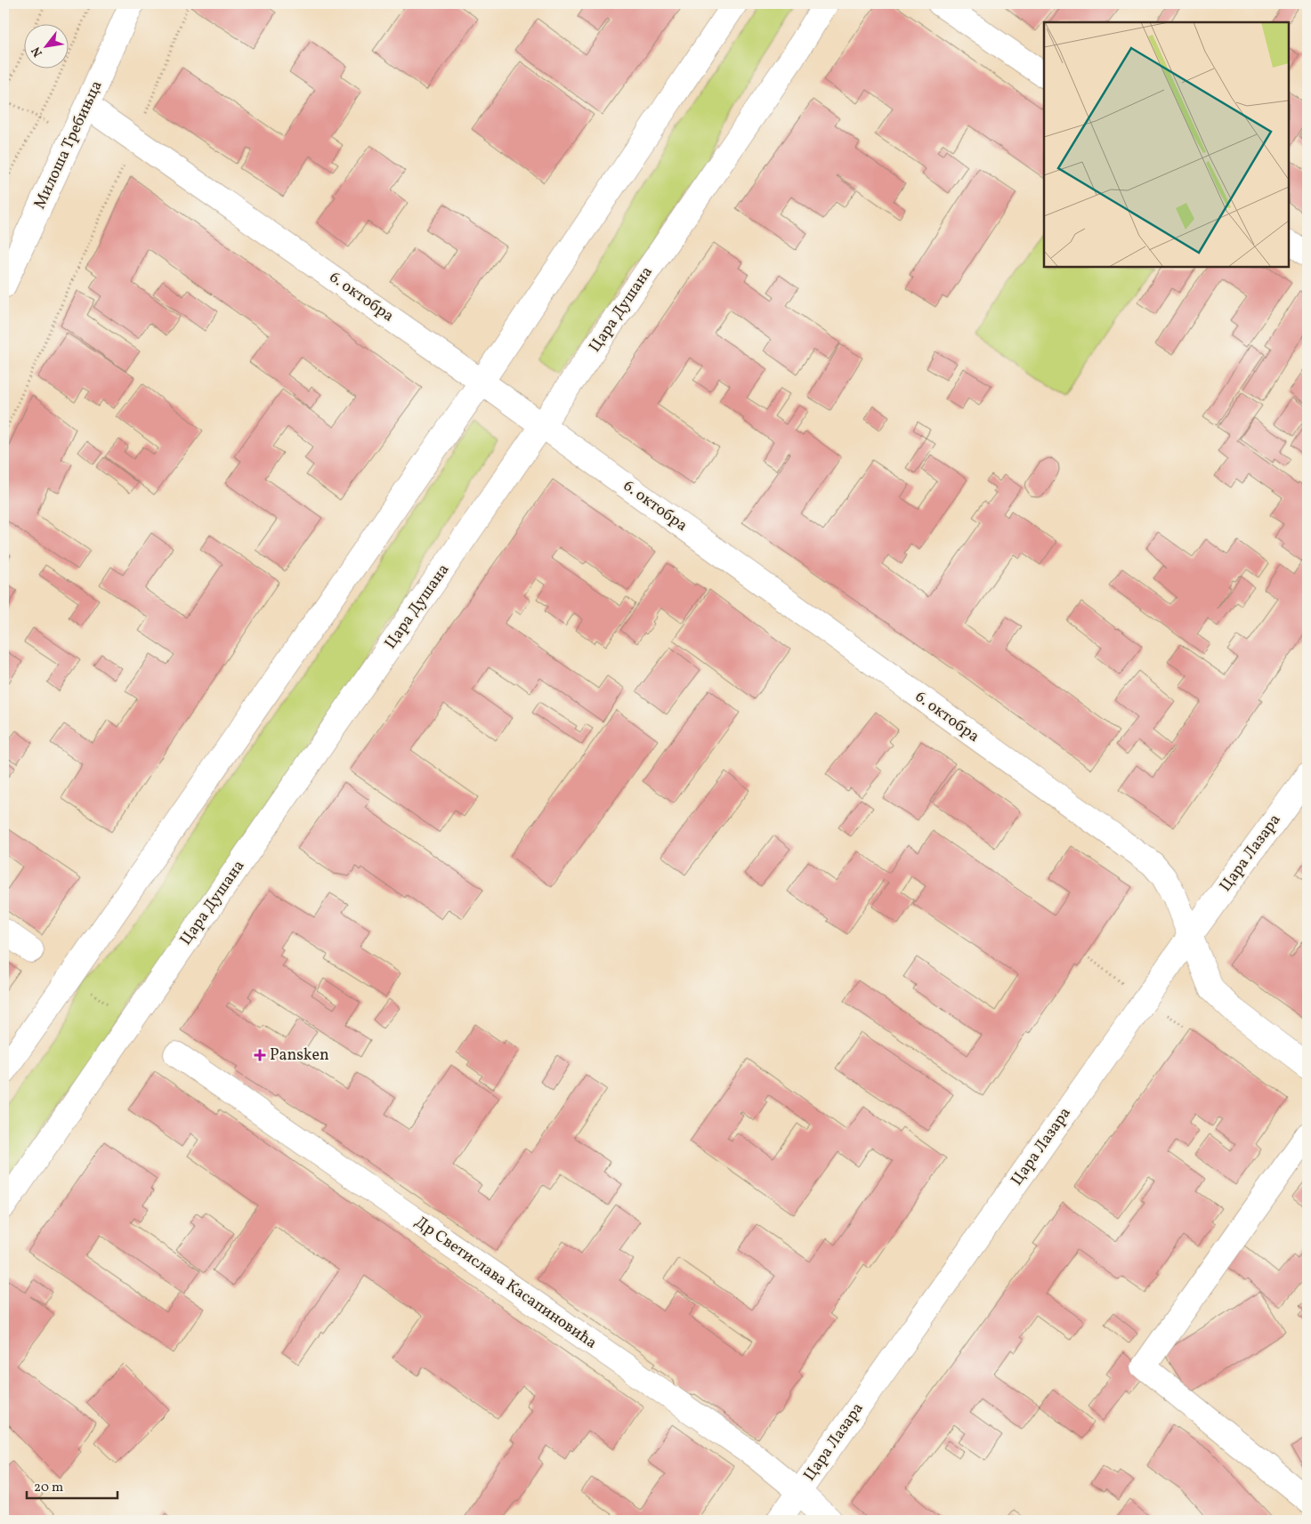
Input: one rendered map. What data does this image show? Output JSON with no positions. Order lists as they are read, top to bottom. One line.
{"streets":{"street":["Милоша Требињца","6. октобра","Цара Душана","Цара Лазара","Др Светислава Касапиновића"]},"crossings":[["Милоша Требињца","6. октобра"],["6. октобра","Цара Душана"],["6. октобра","Цара Лазара"],["Цара Лазара","Др Светислава Касапиновића"]],"places":{"health":["Pansken"]},"scale_bar":"20 m","north":"bottom left"}
